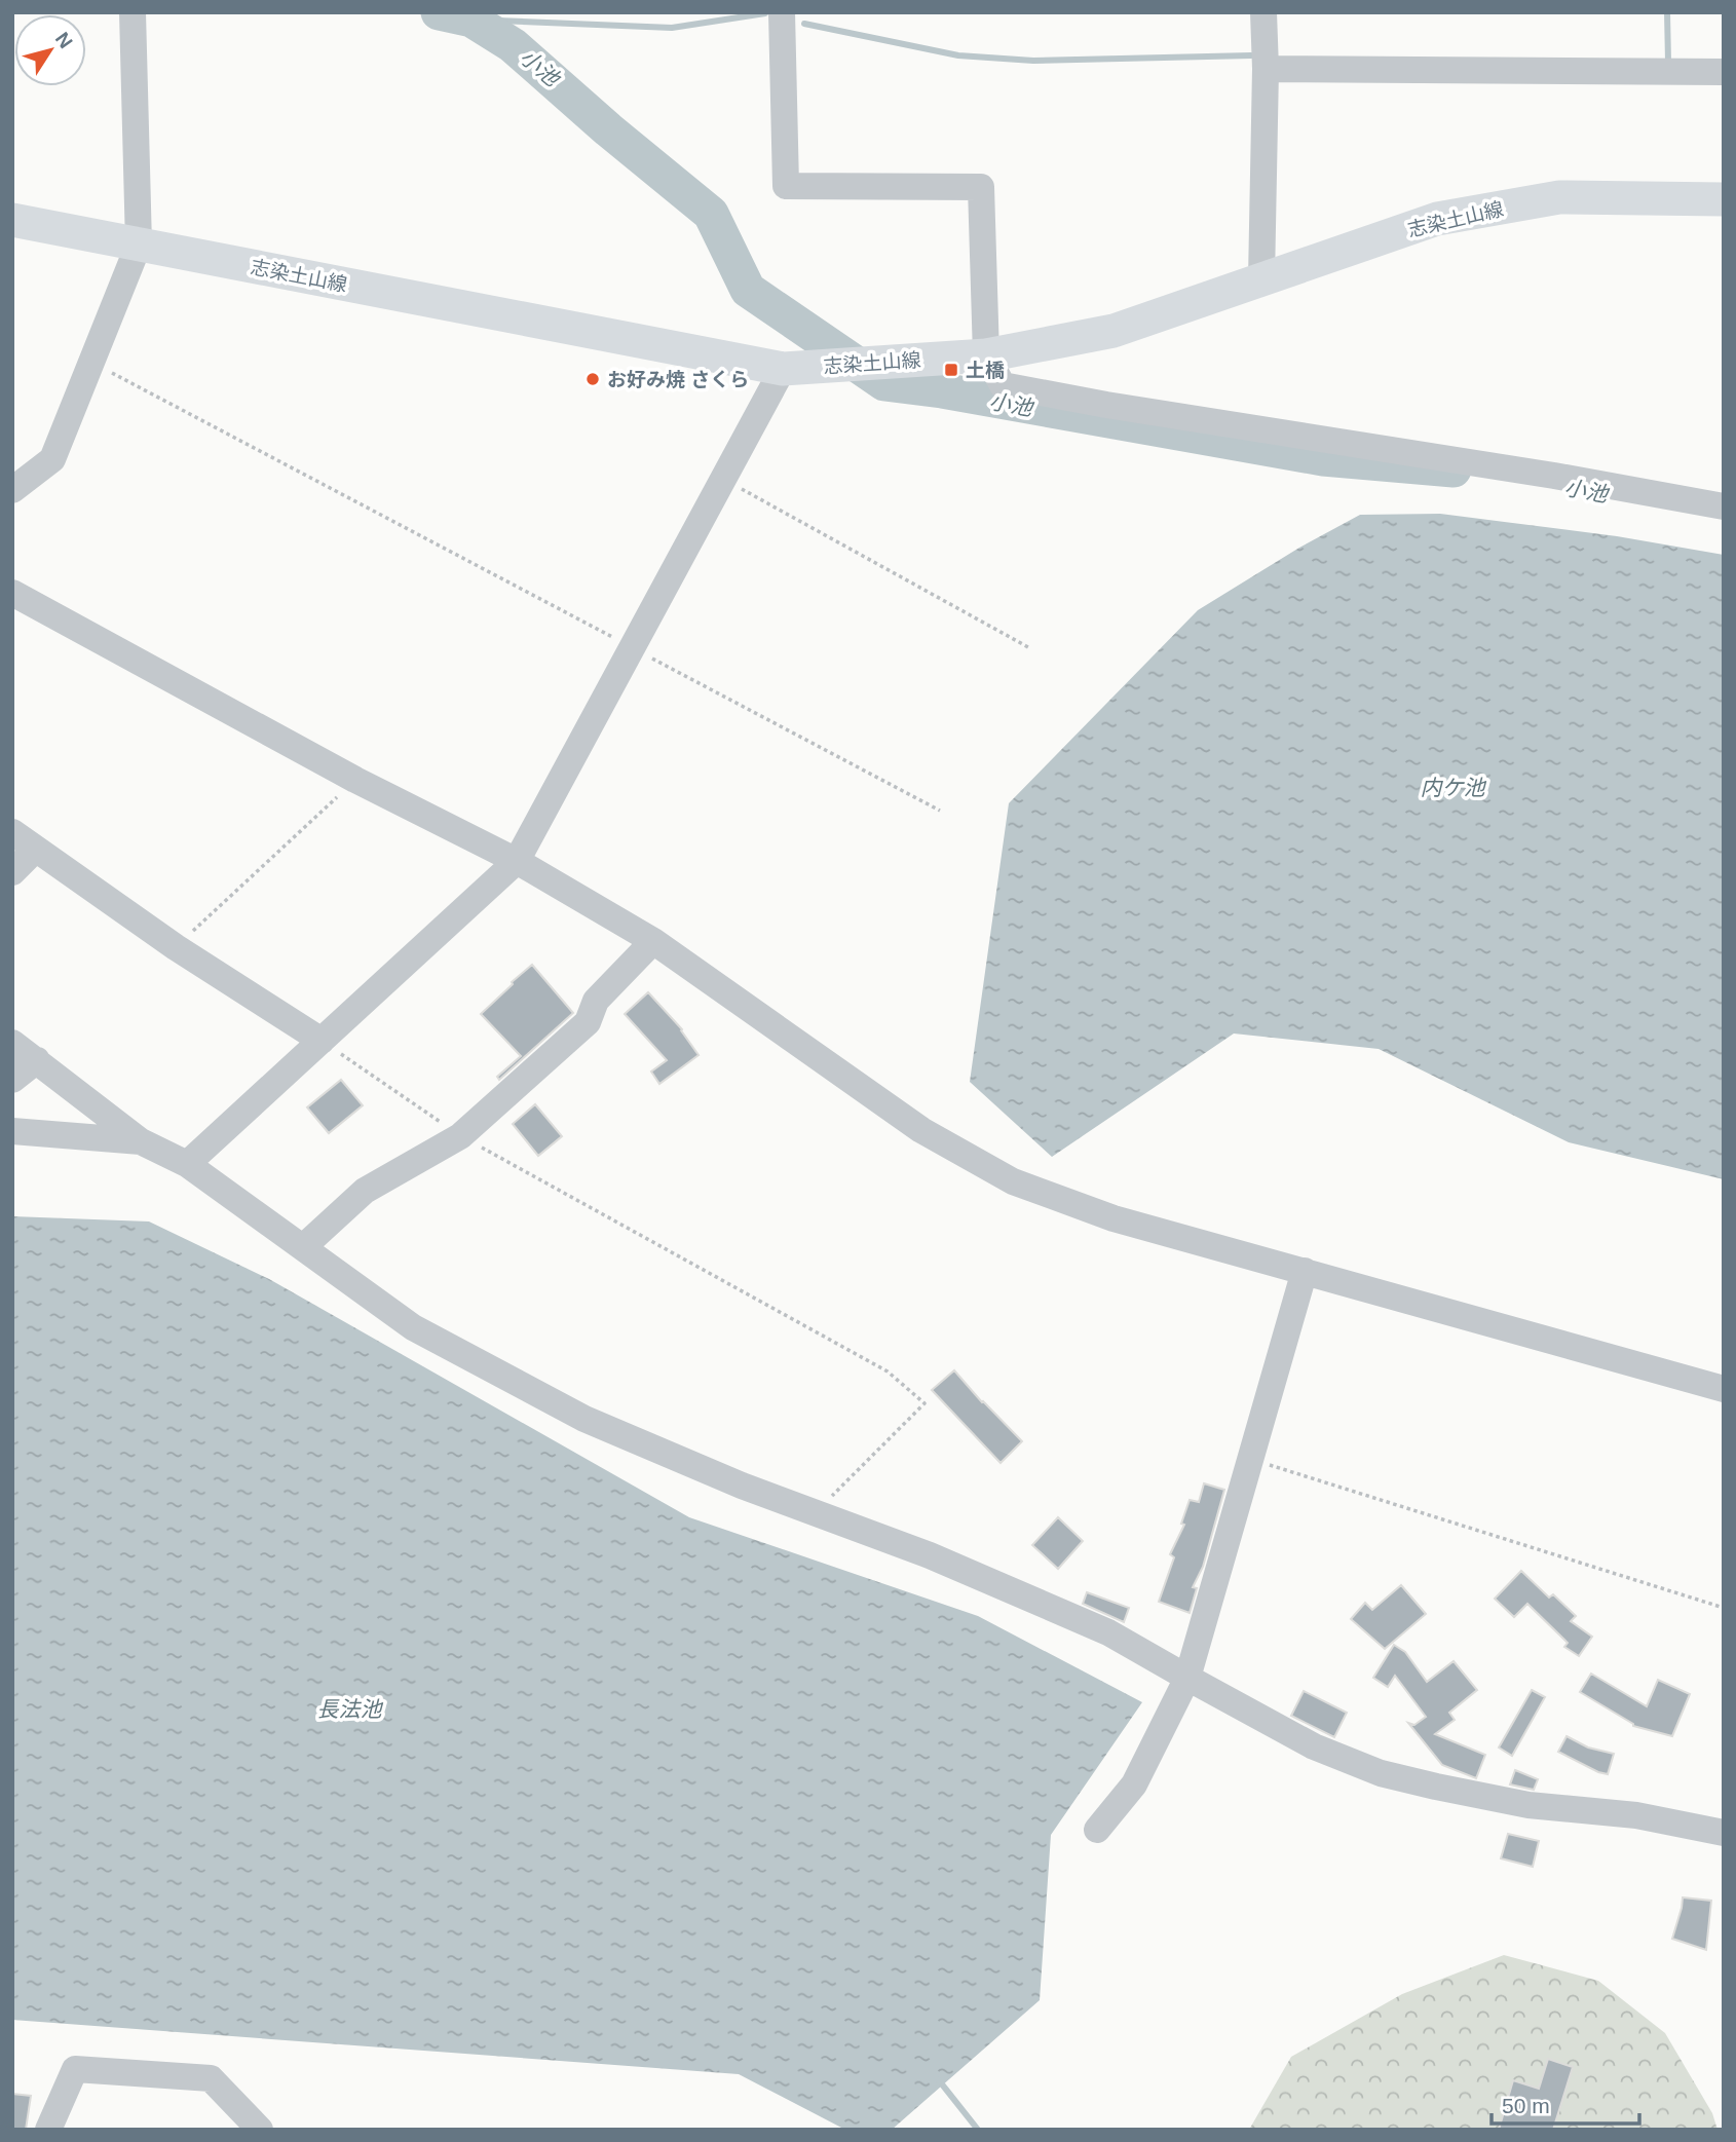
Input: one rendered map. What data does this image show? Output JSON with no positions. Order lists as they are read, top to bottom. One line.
{"streets":{"main road":["志染土山線"]},"water":["小池","内ケ池","長法池"],"places":{"transit":["土橋"],"other":["お好み焼 さくら"]},"scale_bar":"50 m","north":"top right"}
